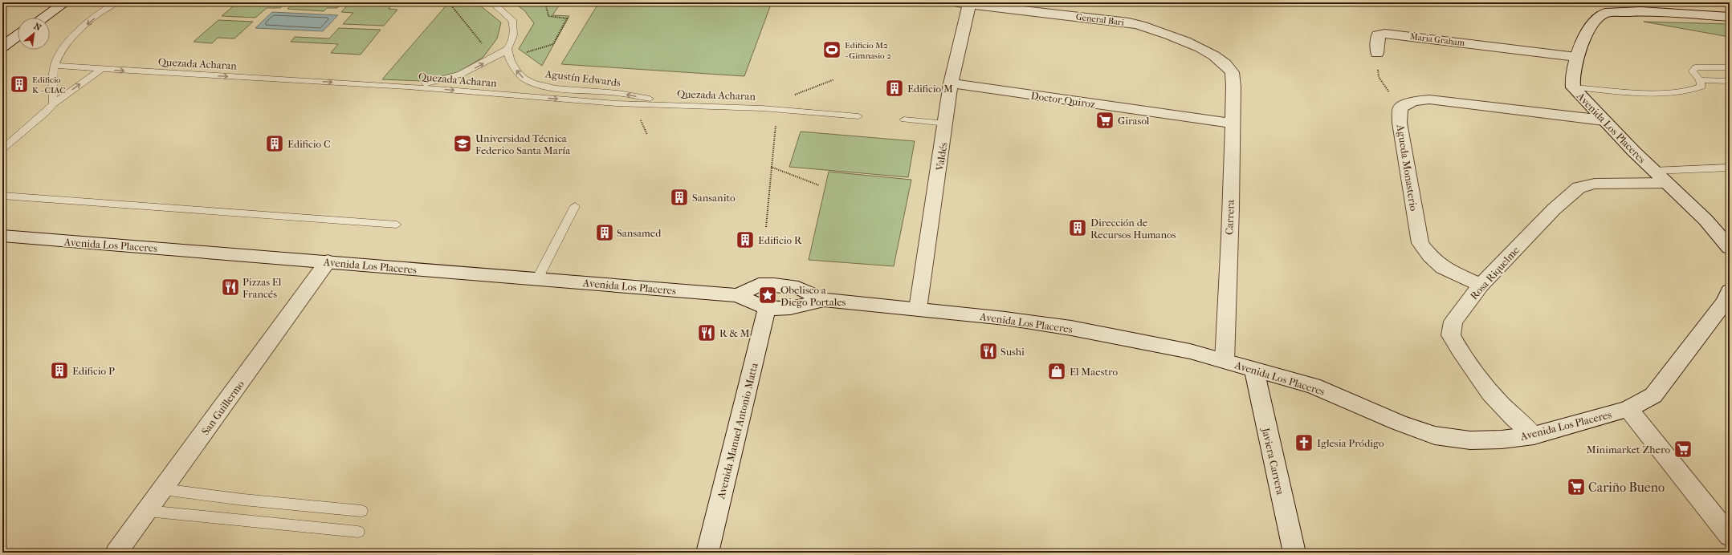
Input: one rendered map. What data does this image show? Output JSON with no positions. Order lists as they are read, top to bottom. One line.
{"streets":{"street":["General Bari","Maria Graham","Doctor Quiroz","Avenida Los Placeres","Valdés","Agueda Monasterio","Carrera","Rosa Riquelme","San Guillermo","Avenida Manuel Antonio Matta","Javiera Carrera"],"lane":["Quezada Acharan","Agustín Edwards"]},"crossings":[["General Bari","Valdés"],["General Bari","Carrera"],["Maria Graham","Avenida Los Placeres"],["Quezada Acharan","Agustín Edwards"],["Doctor Quiroz","Valdés"],["Doctor Quiroz","Carrera"],["Avenida Los Placeres","Valdés"],["Avenida Los Placeres","Carrera"],["Avenida Los Placeres","Rosa Riquelme"],["Avenida Los Placeres","San Guillermo"],["Avenida Los Placeres","Avenida Manuel Antonio Matta"],["Avenida Los Placeres","Javiera Carrera"],["Agueda Monasterio","Rosa Riquelme"]],"one_way":["Quezada Acharan","Agustín Edwards"],"places":{"sports":["Edificio M2 - Gimnasio 2"],"building":["Edificio K - CIAC","Edificio M","Edificio C","Sansanito","Dirección de Recursos Humanos","Sansamed","Edificio R","Edificio P"],"supermarket":["Girasol","Minimarket Zhero","Cariño Bueno"],"school or university":["Universidad Técnica Federico Santa María"],"restaurant":["Pizzas El Francés","R & M","Sushi"],"place":["Obelisco a Diego Portales"],"shop":["El Maestro"],"church":["Iglesia Pródigo"]},"north":"top right"}
